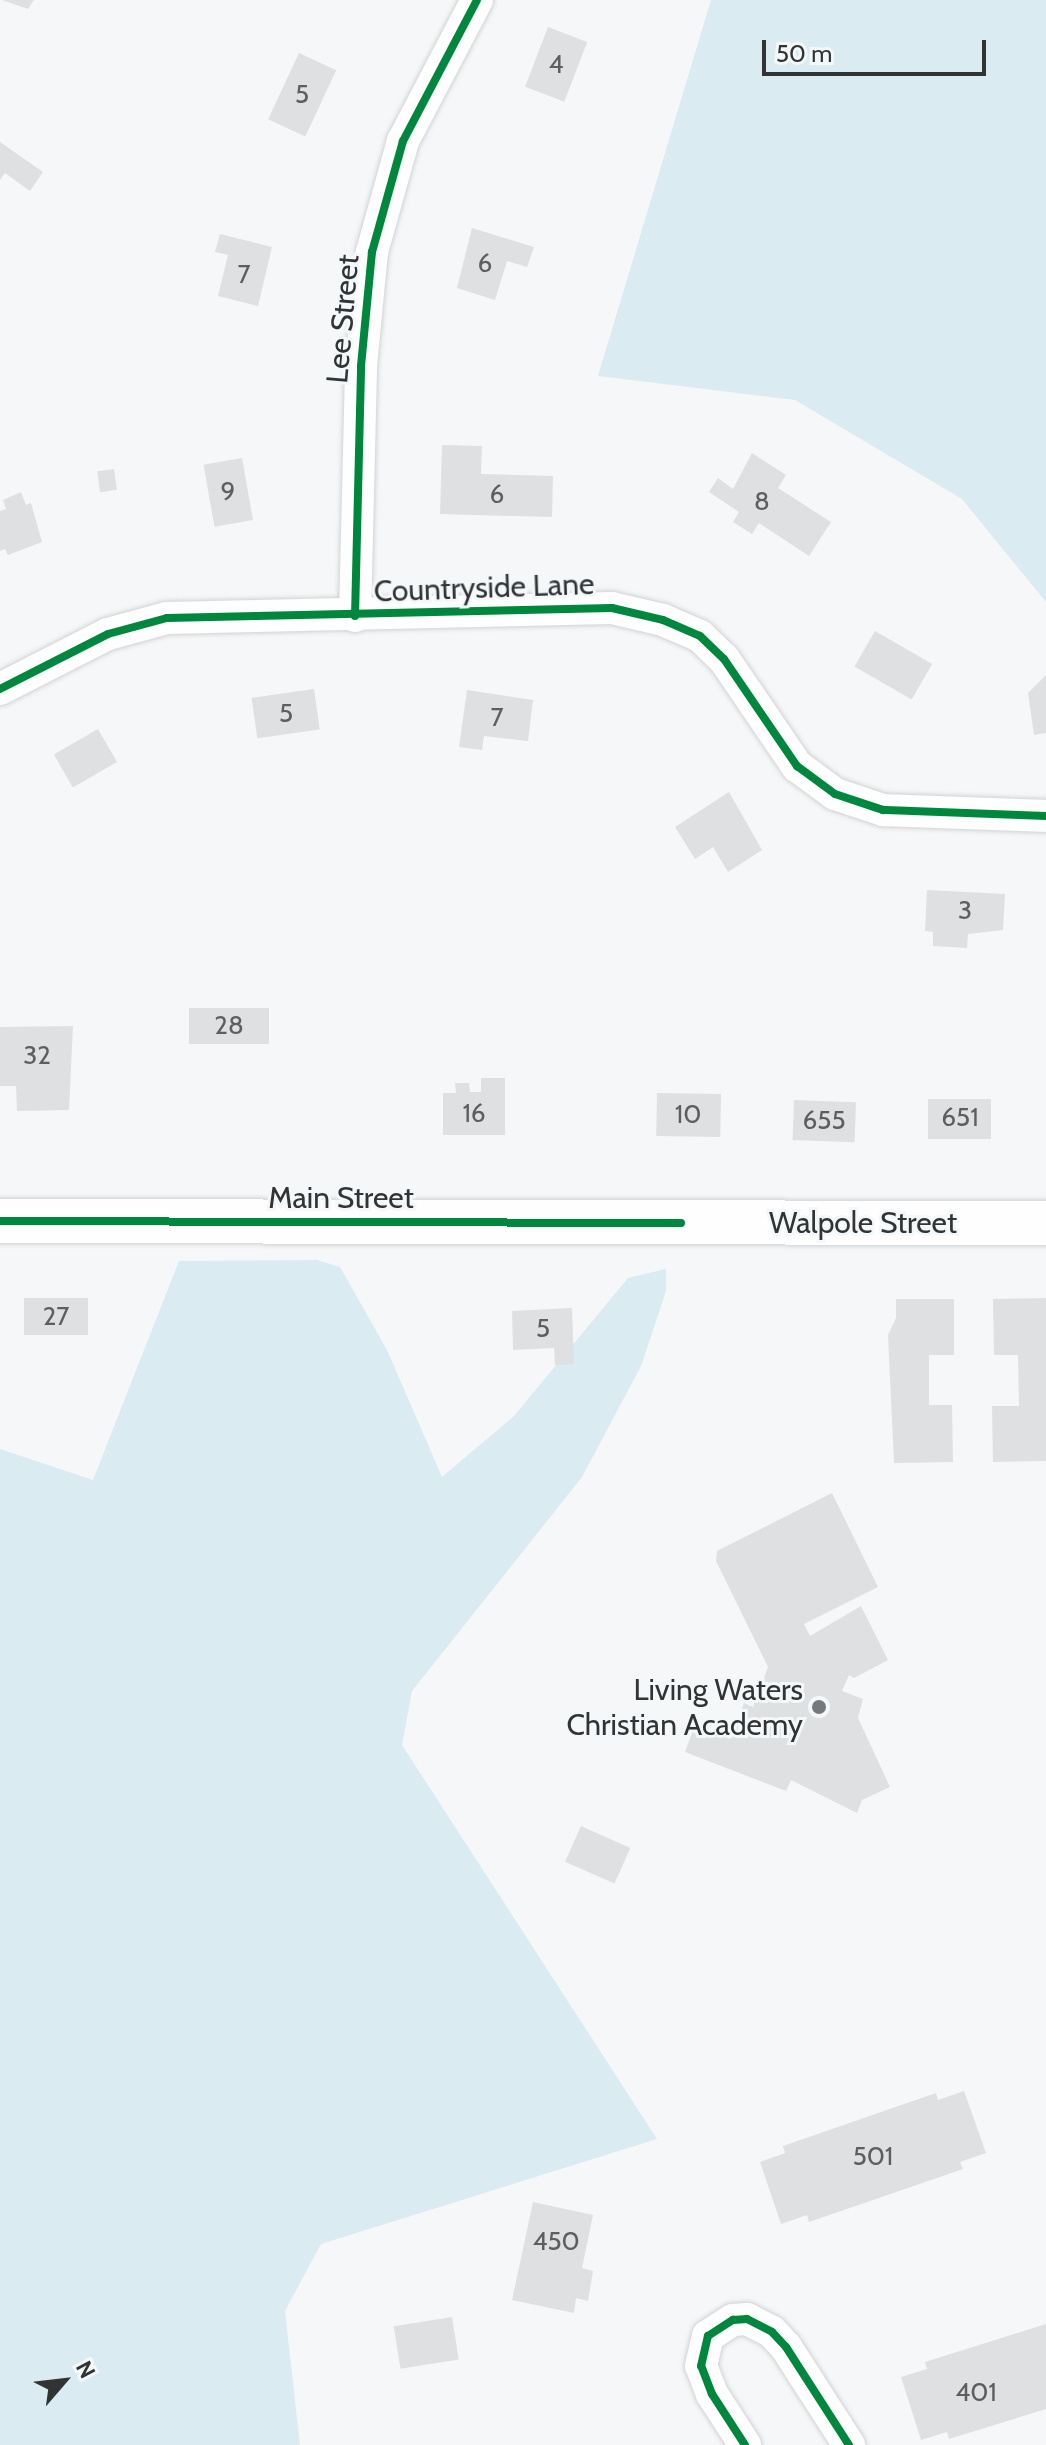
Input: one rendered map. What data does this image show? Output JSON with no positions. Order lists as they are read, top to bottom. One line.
{"streets":{"main road":["Main Street","Walpole Street"],"street":["Lee Street","Countryside Lane"]},"crossings":[["Lee Street","Countryside Lane"],["Main Street","Walpole Street"]],"places":["Living Waters Christian Academy"],"house_numbers":["4","5","6","7","9","6","8","5","7","3","28","32","16","10","651","655","27","5","501","450","401"],"scale_bar":"50 m","north":"top right"}
